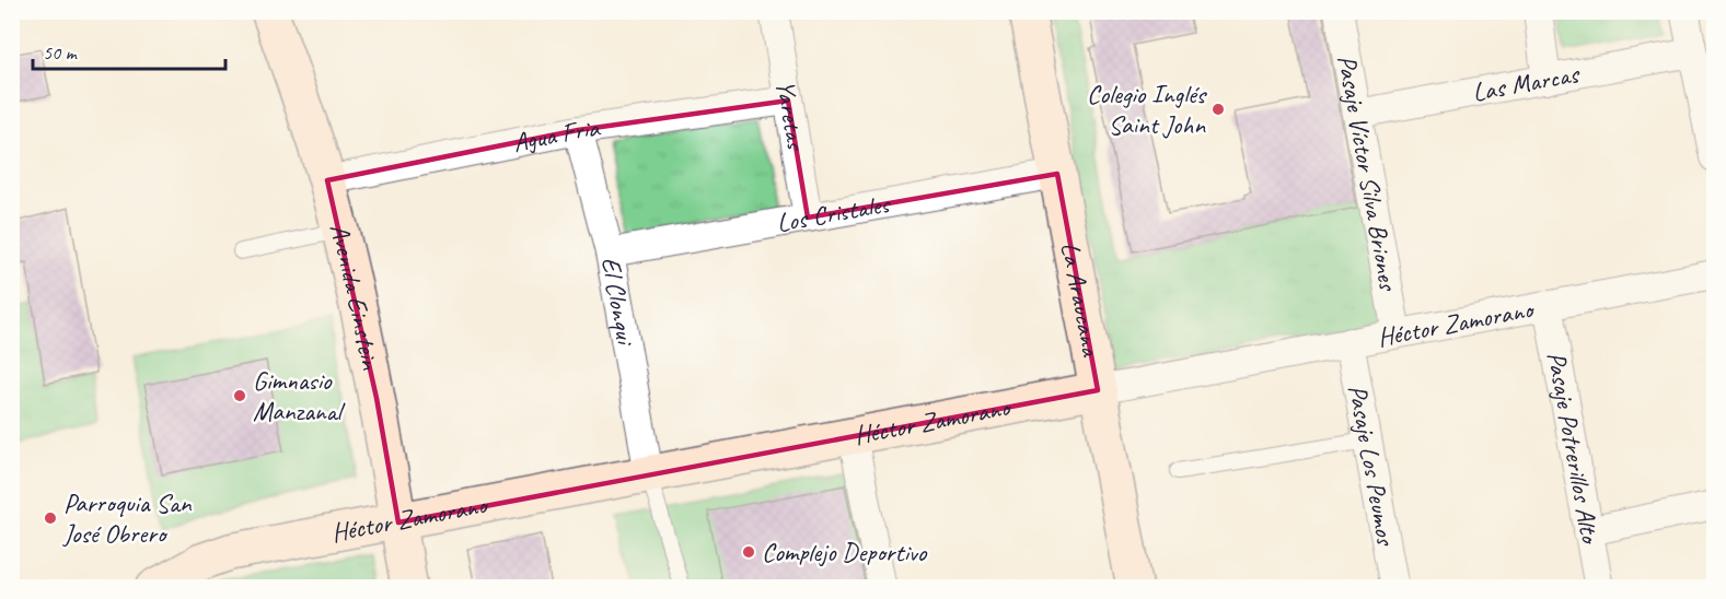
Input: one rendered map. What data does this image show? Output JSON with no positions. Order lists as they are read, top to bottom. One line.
{"streets":{"street":["Las Marcas","Yaretas","Agua Fria","Pasaje Víctor Silva Briones","Los Cristales","Avenida Einstein","La Araucana","El Clonqui","Héctor Zamorano","Pasaje Potrerillos Alto","Pasaje Los Peumos"]},"crossings":[["Las Marcas","Pasaje Víctor Silva Briones"],["Yaretas","Agua Fria"],["Yaretas","Los Cristales"],["Agua Fria","Avenida Einstein"],["Agua Fria","El Clonqui"],["Pasaje Víctor Silva Briones","Héctor Zamorano"],["Los Cristales","La Araucana"],["Los Cristales","El Clonqui"],["Avenida Einstein","Héctor Zamorano"],["La Araucana","Héctor Zamorano"],["El Clonqui","Héctor Zamorano"],["Héctor Zamorano","Pasaje Potrerillos Alto"],["Héctor Zamorano","Pasaje Los Peumos"]],"places":["Colegio Inglés Saint John","Gimnasio Manzanal","Parroquia San José Obrero","Complejo Deportivo"],"scale_bar":"50 m"}
